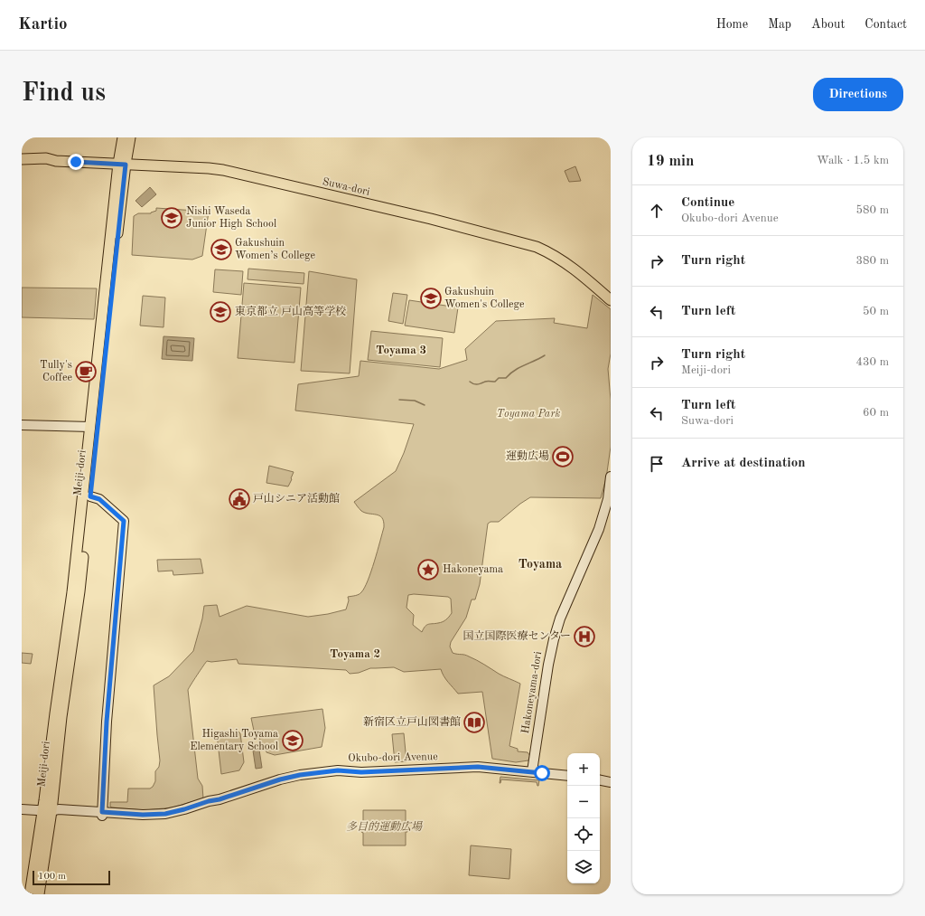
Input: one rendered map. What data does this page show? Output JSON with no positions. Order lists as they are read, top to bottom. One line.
{"streets":{"main road":["Suwa-dori","Meiji-dori"],"street":["Hakoneyama-dori","Okubo-dori Avenue"]},"crossings":[["Suwa-dori","Meiji-dori"],["Meiji-dori","Okubo-dori Avenue"],["Hakoneyama-dori","Okubo-dori Avenue"]],"districts":["Toyama 3","Toyama","Toyama 2"],"parks":["Toyama Park","多目的運動広場"],"places":{"school or university":["Nishi Waseda Junior High School","Gakushuin Women’s College","Gakushuin Women's College","東京都立 戸山高等学校","Higashi Toyama Elementary School"],"cafe":["Tully's Coffee"],"sports":["運動広場"],"public building":["戸山シニア活動館"],"place":["Hakoneyama"],"hospital":["国立国際医療センター"],"library":["新宿区立戸山図書館"]},"scale_bar":"100 m","page":{"header":"Kartio","nav":["Home","Map","About","Contact"],"buttons":"Directions","title":"Find us","heading":["19 min","Walk · 1.5 km"],"list":[["Continue","Okubo-dori Avenue","580 m"],["Turn right","380 m"],["Turn left","50 m"],["Turn right","Meiji-dori","430 m"],["Turn left","Suwa-dori","60 m"],"Arrive at destination"],"map_buttons":["+","−"],"scale":"100 m"}}
